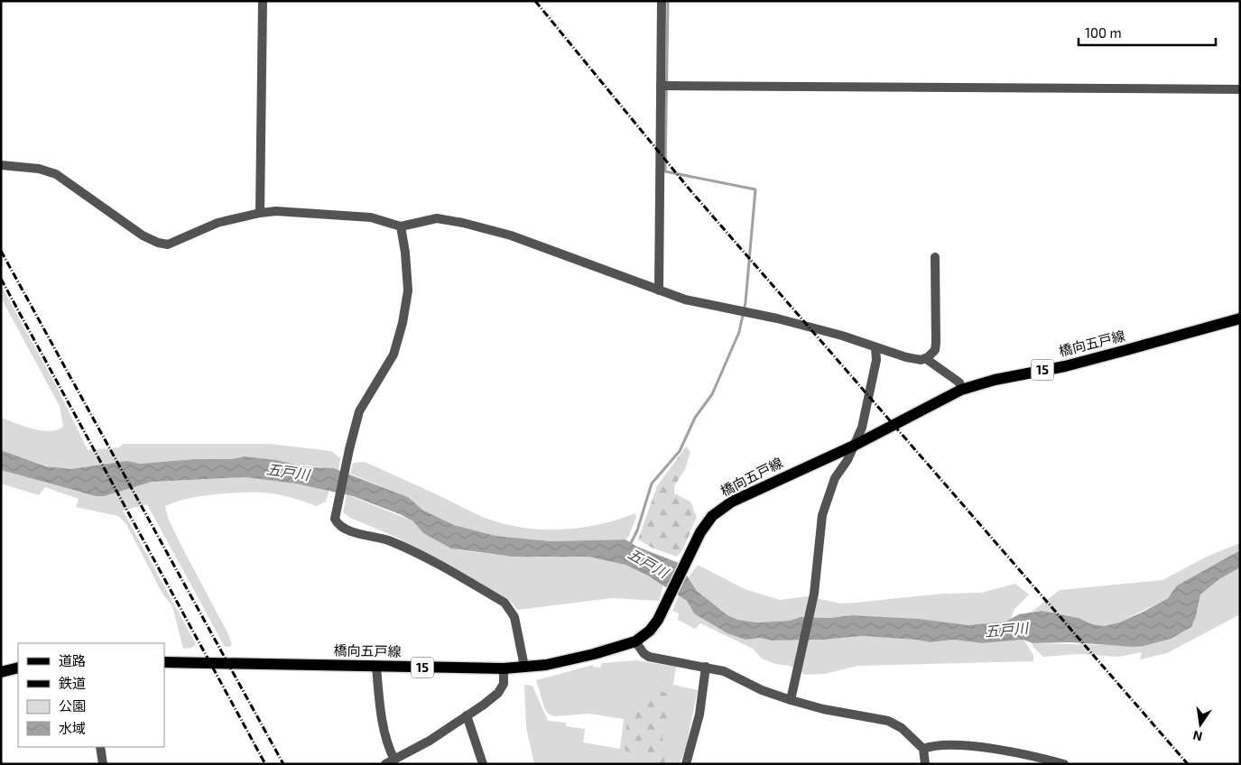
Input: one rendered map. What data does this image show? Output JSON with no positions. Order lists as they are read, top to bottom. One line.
{"streets":{"main road":["橋向五戸線","15"]},"water":["五戸川"],"legend":["道路","鉄道","公園","水域"],"scale_bar":"100 m","north":"bottom"}
